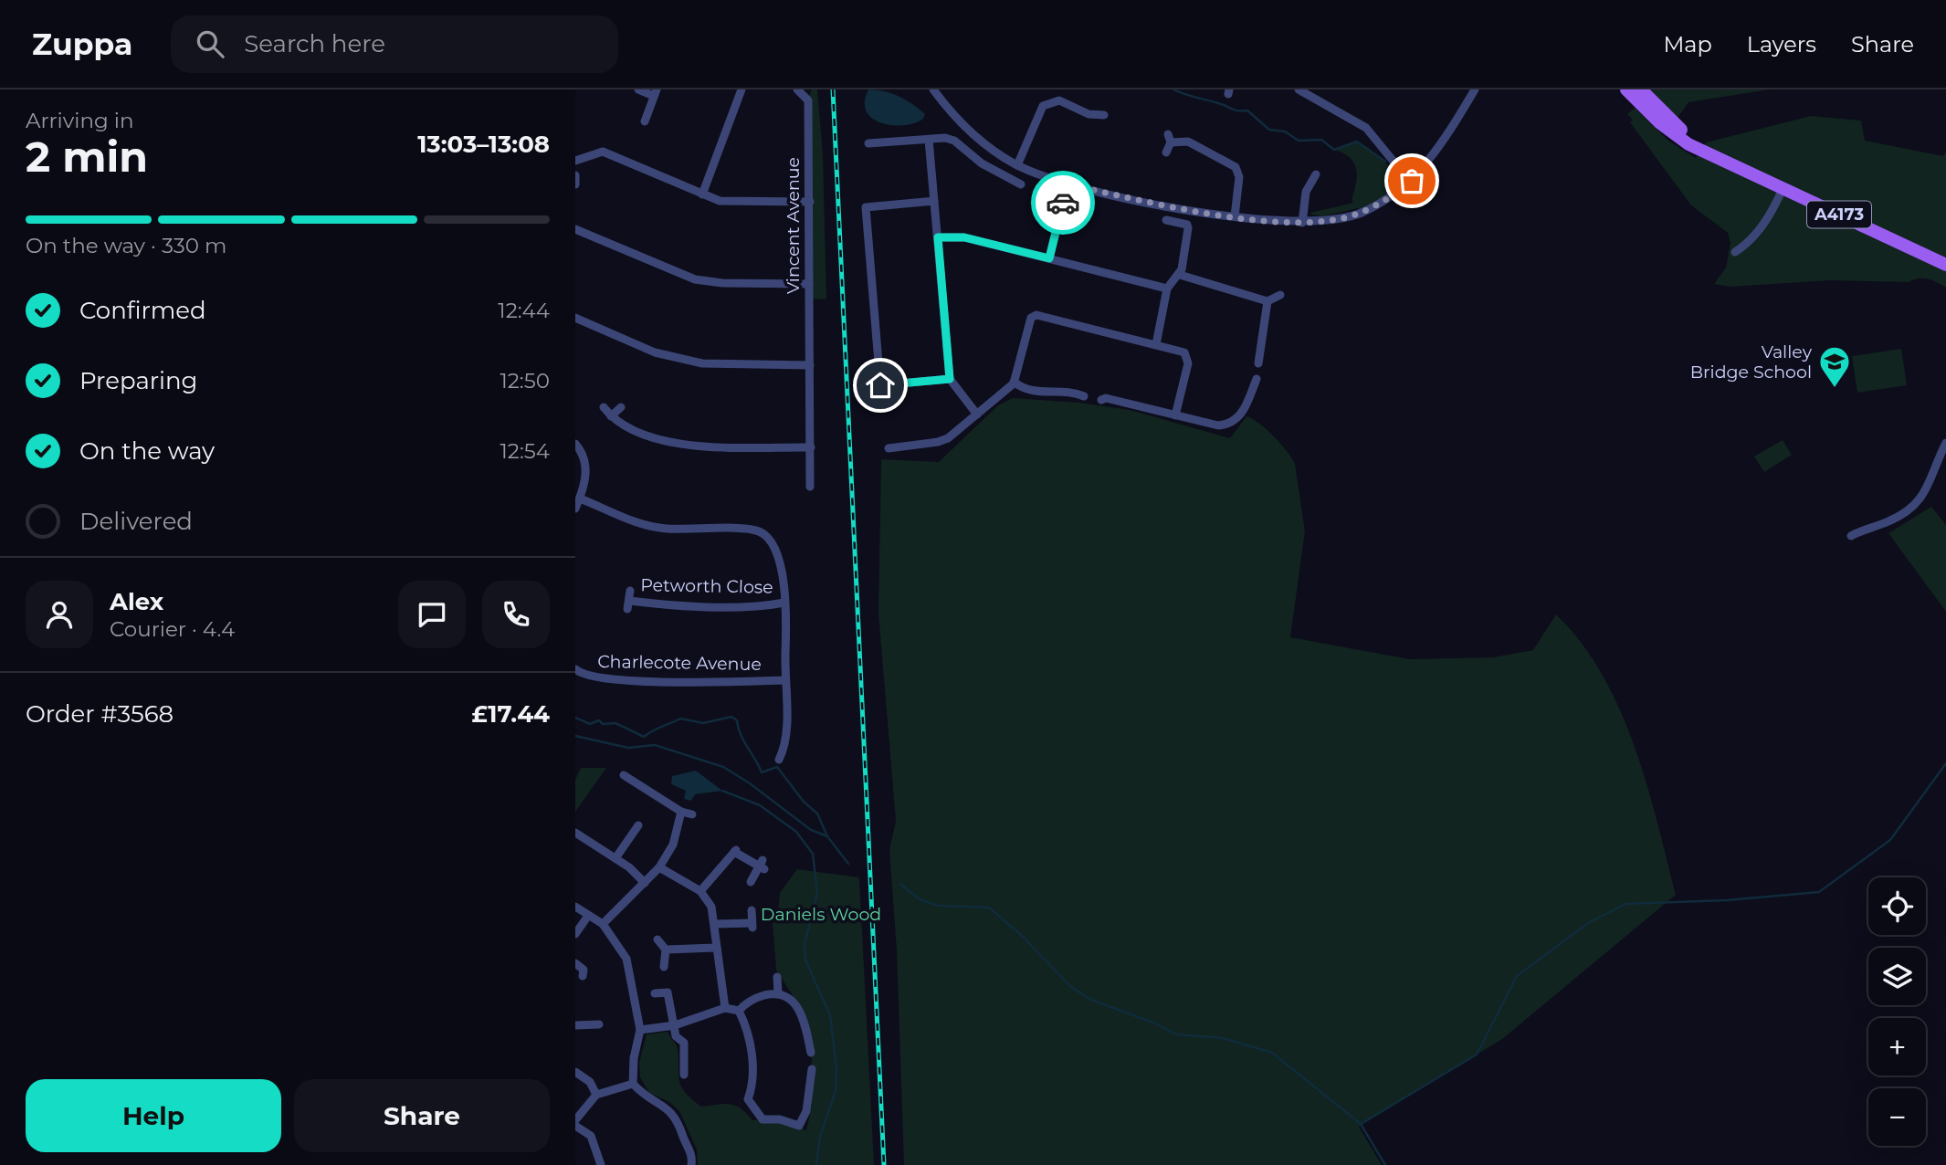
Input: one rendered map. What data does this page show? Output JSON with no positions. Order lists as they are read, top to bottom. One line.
{"streets":{"main road":["A4173"],"street":["Vincent Avenue","Petworth Close","Charlecote Avenue"]},"parks":["Daniels Wood"],"places":{"school or university":["Valley Bridge School"]},"page":{"header":"Zuppa","search":"Search here","nav":["Map","Layers","Share"],"heading":["2 min","Arriving in","13:03–13:08"],"panel":["Alex","Courier · 4.4","Order #3568","£17.44"],"bar":"On the way · 330 m","list":[["Confirmed","12:44"],["Preparing","12:50"],["On the way","12:54"],"Delivered"],"map_buttons":["+","−"],"buttons":["Help","Share"]}}
